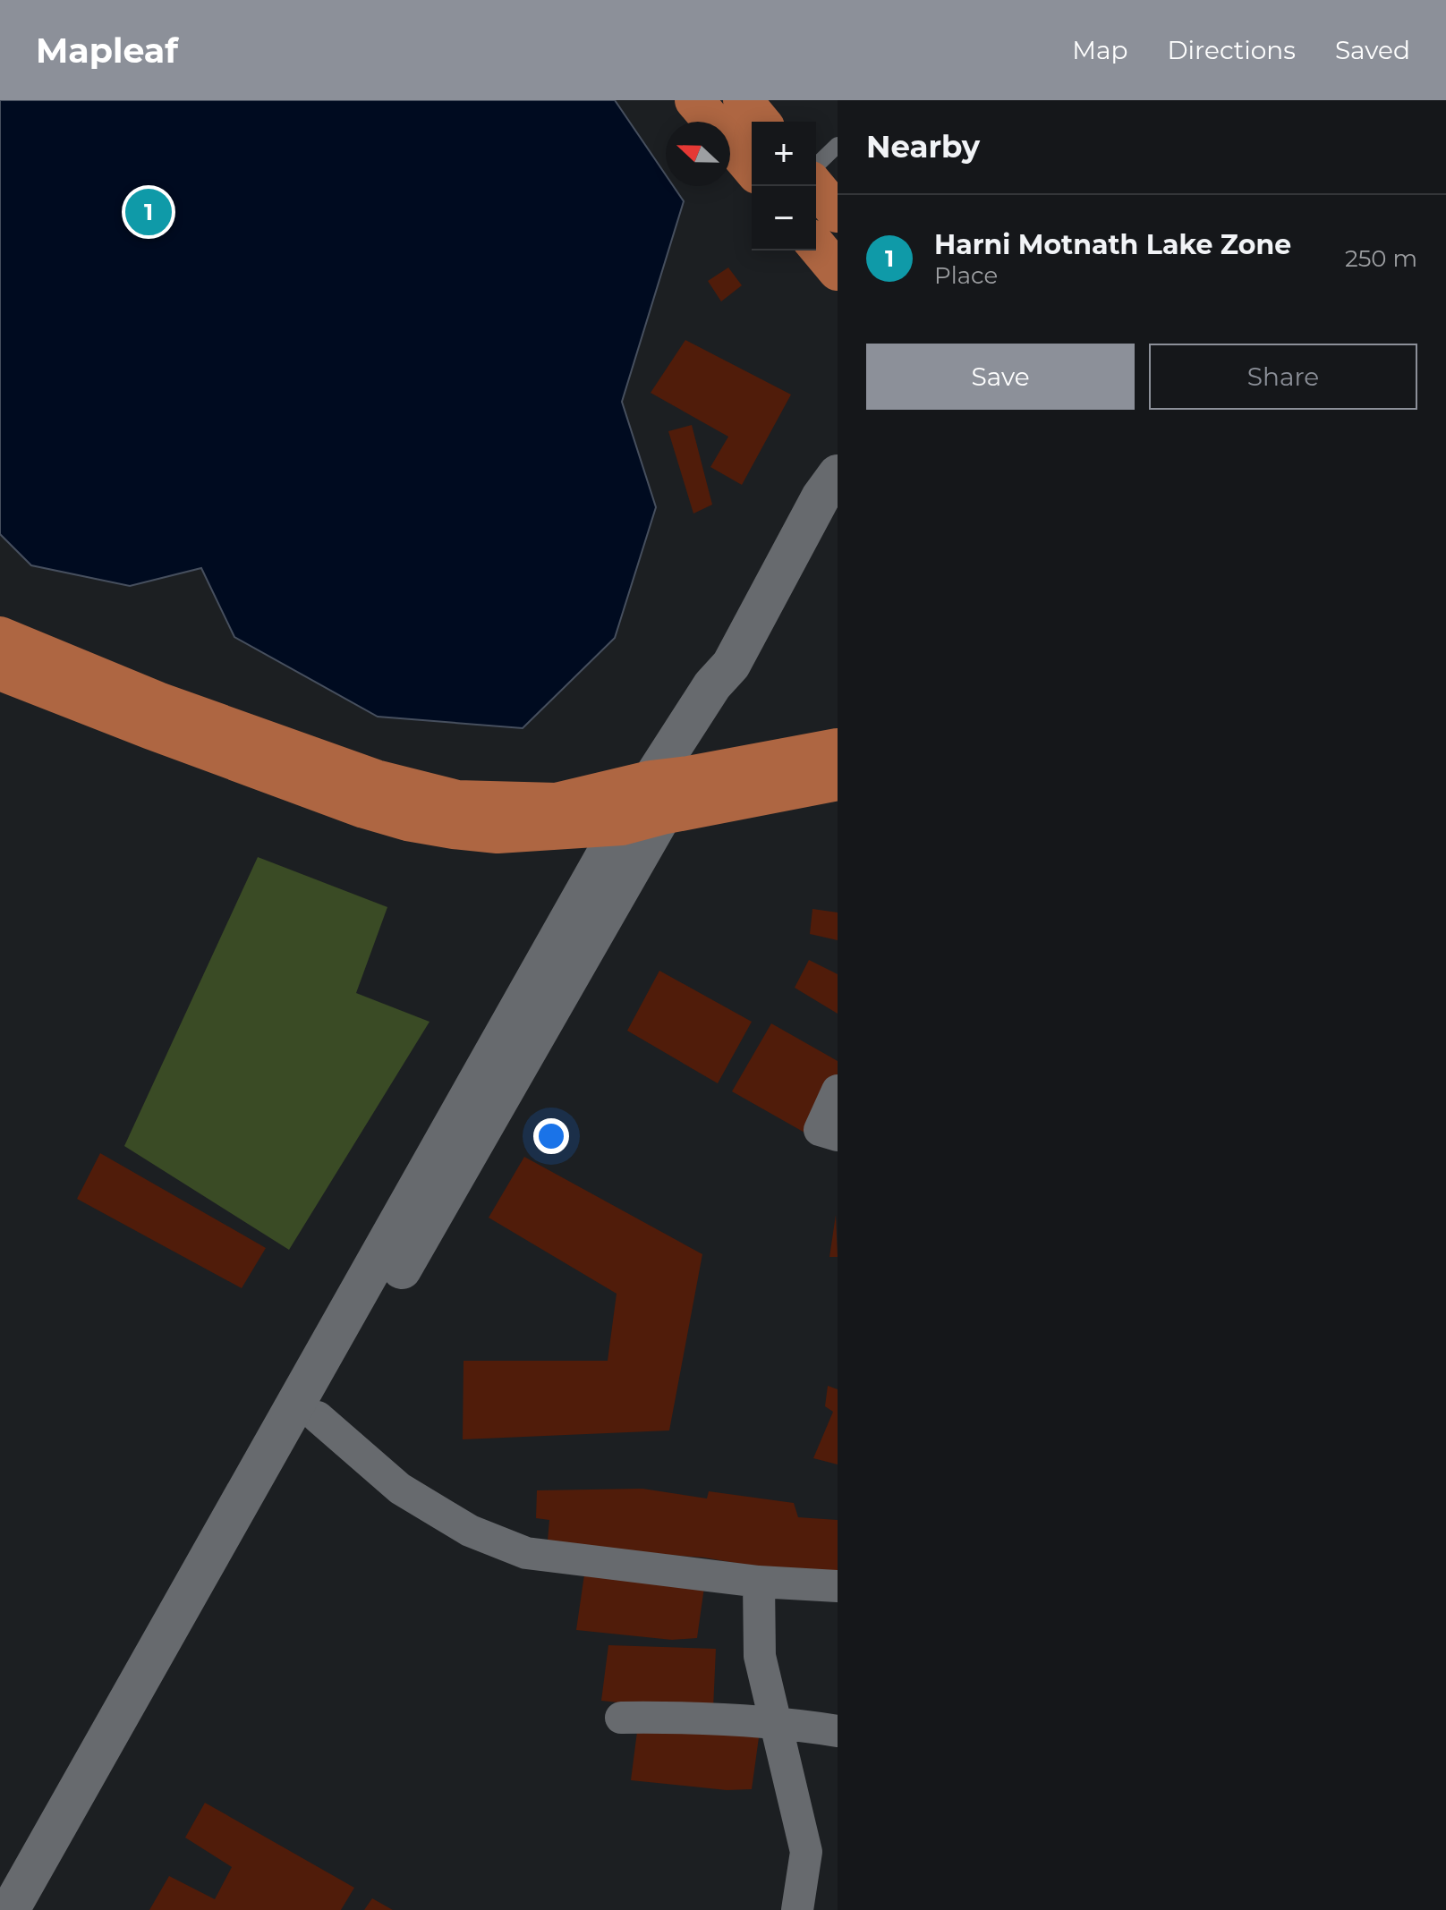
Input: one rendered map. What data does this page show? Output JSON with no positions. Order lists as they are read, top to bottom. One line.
{"north":"left","page":{"header":"Mapleaf","nav":["Map","Directions","Saved"],"heading":"Nearby","map_buttons":["+","−"],"pins":"1","list":[{"mark":"1","name":"Harni Motnath Lake Zone","note":"Place","value":"250 m"}],"buttons":["Save","Share"]}}
